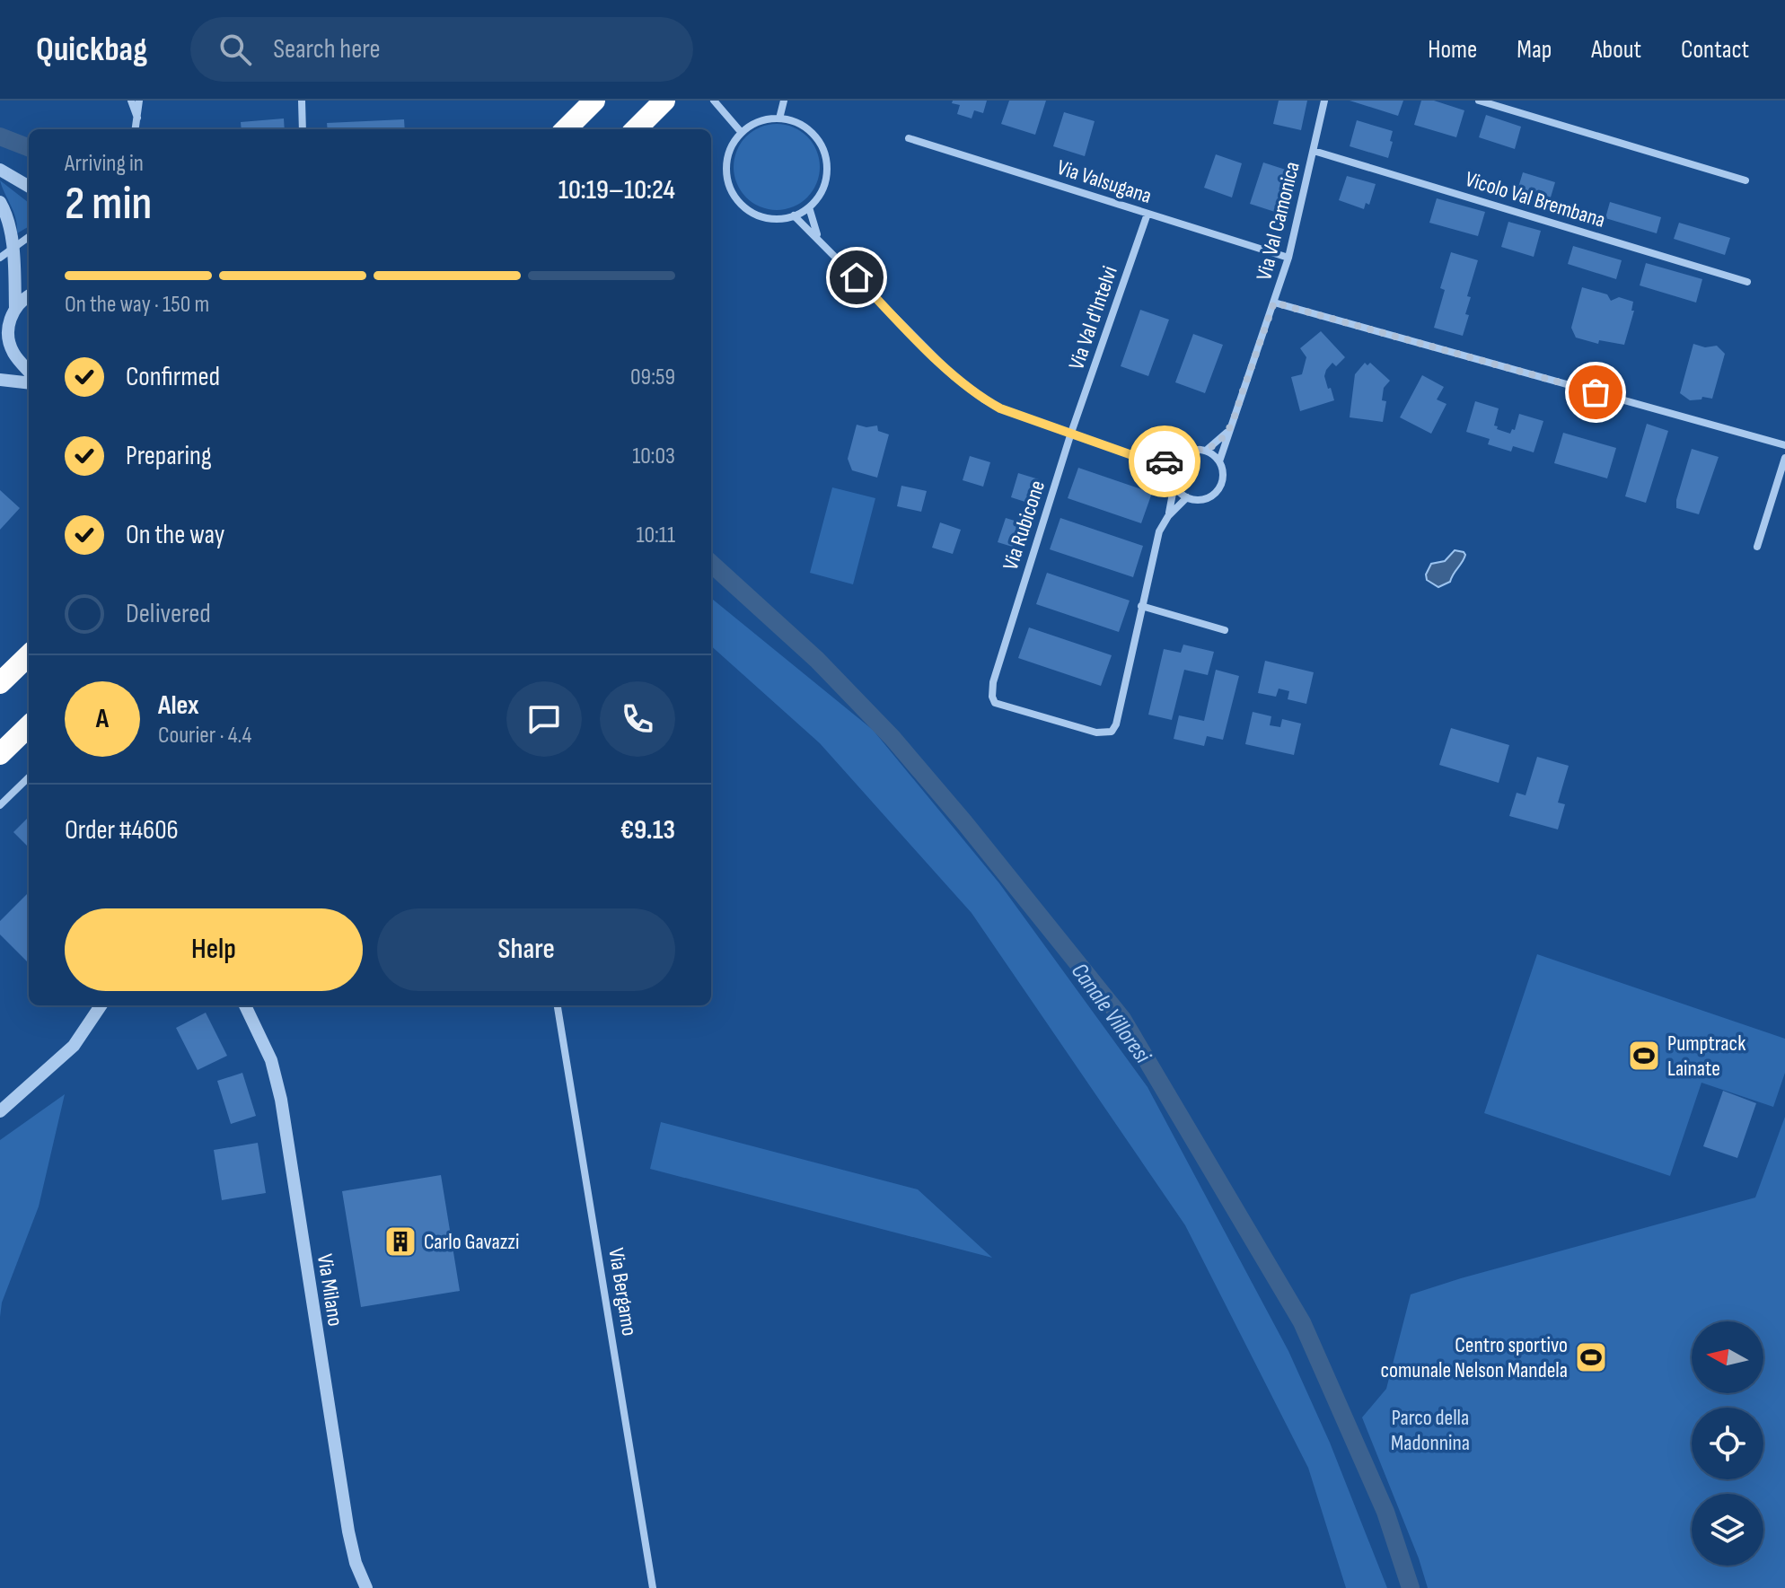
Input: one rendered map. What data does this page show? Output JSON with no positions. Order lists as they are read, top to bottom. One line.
{"streets":{"street":["Via Valsugana","Vicolo Val Brembana","Via Val Camonica","Via Val d'Intelvi","Via Rubicone","Via Milano","Via Bergamo"]},"crossings":[["Via Valsugana","Via Val Camonica"],["Via Valsugana","Via Val d'Intelvi"],["Vicolo Val Brembana","Via Val Camonica"],["Via Val d'Intelvi","Via Rubicone"]],"water":["Canale Villoresi"],"parks":["Parco della Madonnina"],"places":{"sports":["Pumptrack Lainate","Centro sportivo comunale Nelson Mandela"],"building":["Carlo Gavazzi"]},"north":"left","page":{"header":"Quickbag","search":"Search here","nav":["Home","Map","About","Contact"],"heading":["2 min","Arriving in","10:19–10:24"],"panel":["Alex","Courier · 4.4","Order #4606","€9.13"],"bar":"On the way · 150 m","list":[["Confirmed","09:59"],["Preparing","10:03"],["On the way","10:11"],"Delivered"],"round":"A","buttons":["Help","Share"]}}
